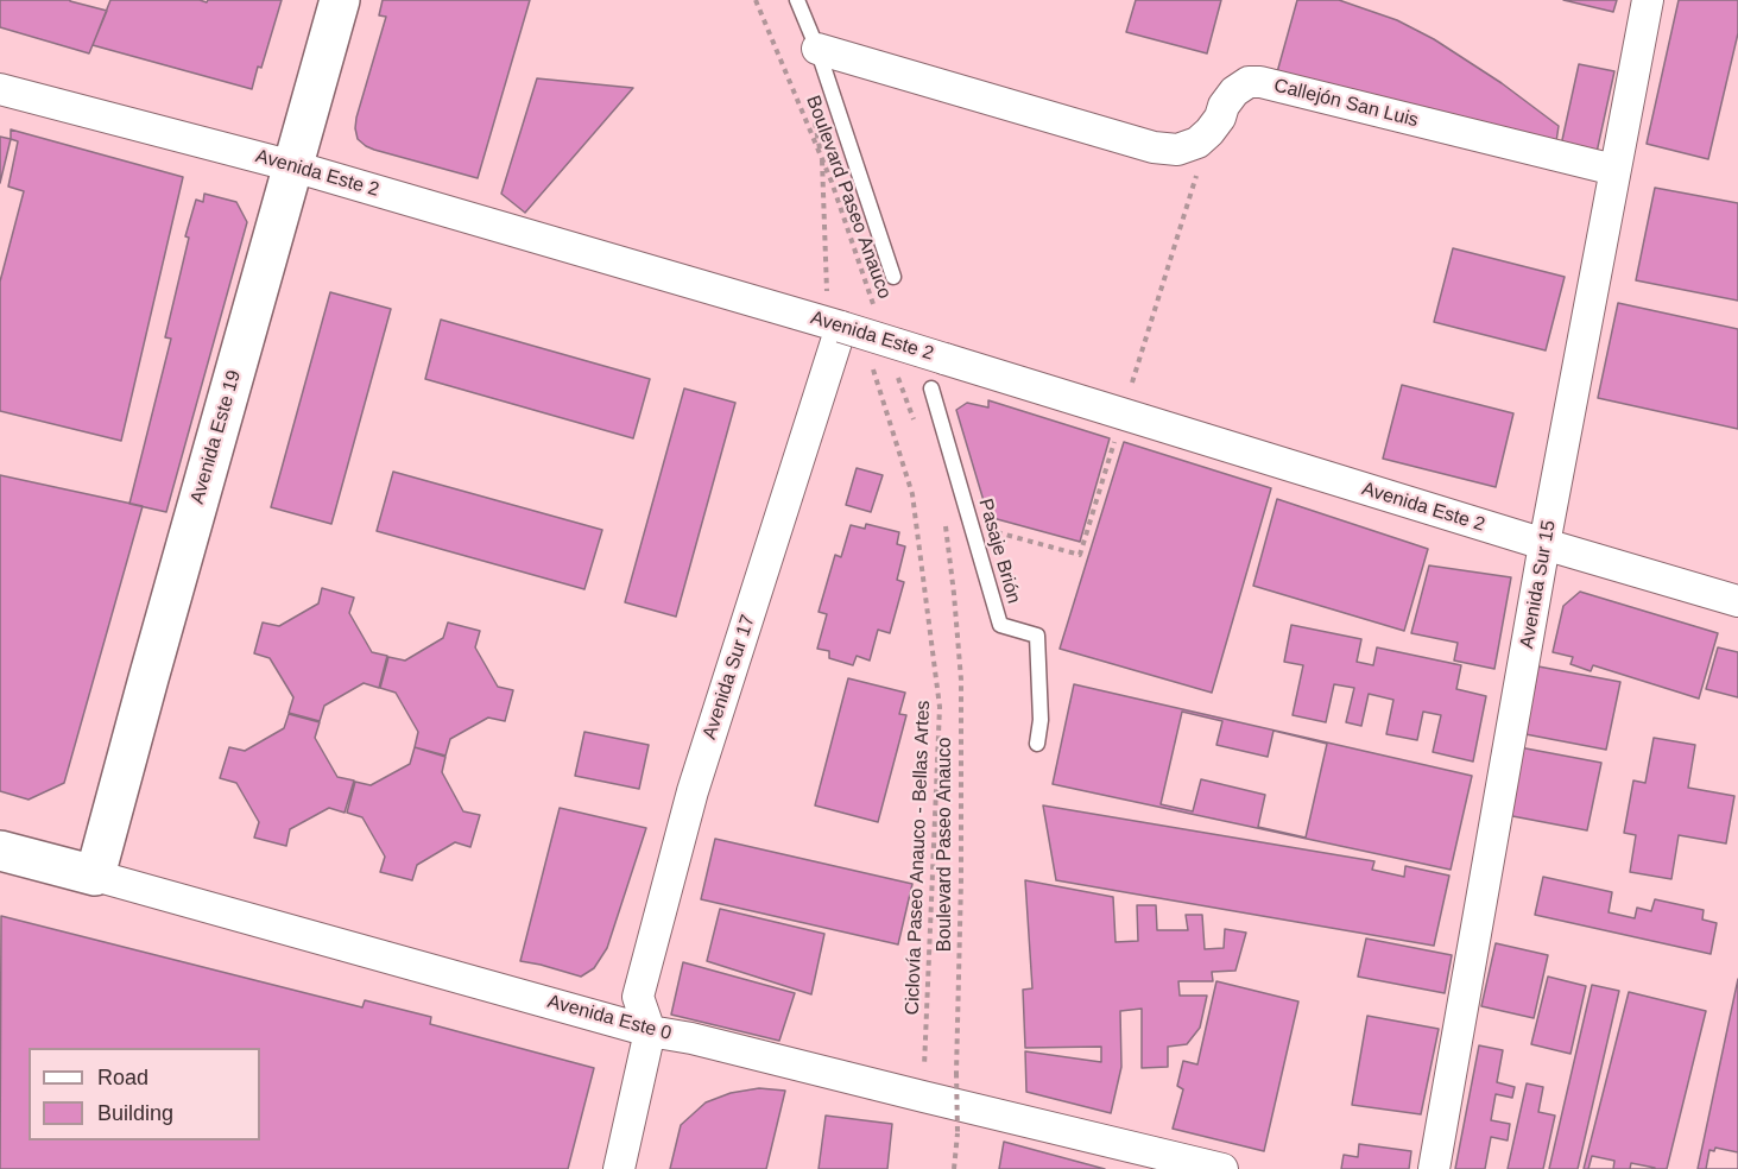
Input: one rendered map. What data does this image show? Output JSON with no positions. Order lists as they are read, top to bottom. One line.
{"streets":{"main road":["Avenida Este 19","Avenida Este 0"],"street":["Callejón San Luis","Avenida Este 2","Avenida Sur 15","Avenida Sur 17"],"lane":["Pasaje Brión"],"path":["Boulevard Paseo Anauco","Ciclovía Paseo Anauco - Bellas Artes"]},"crossings":[["Callejón San Luis","Avenida Sur 15"],["Avenida Este 2","Avenida Este 19"],["Avenida Este 2","Avenida Sur 15"],["Avenida Este 2","Avenida Sur 17"],["Boulevard Paseo Anauco","Pasaje Brión"],["Avenida Este 19","Avenida Este 0"],["Avenida Sur 17","Avenida Este 0"],["Ciclovía Paseo Anauco - Bellas Artes","Avenida Este 0"]],"legend":["Road","Building"]}
